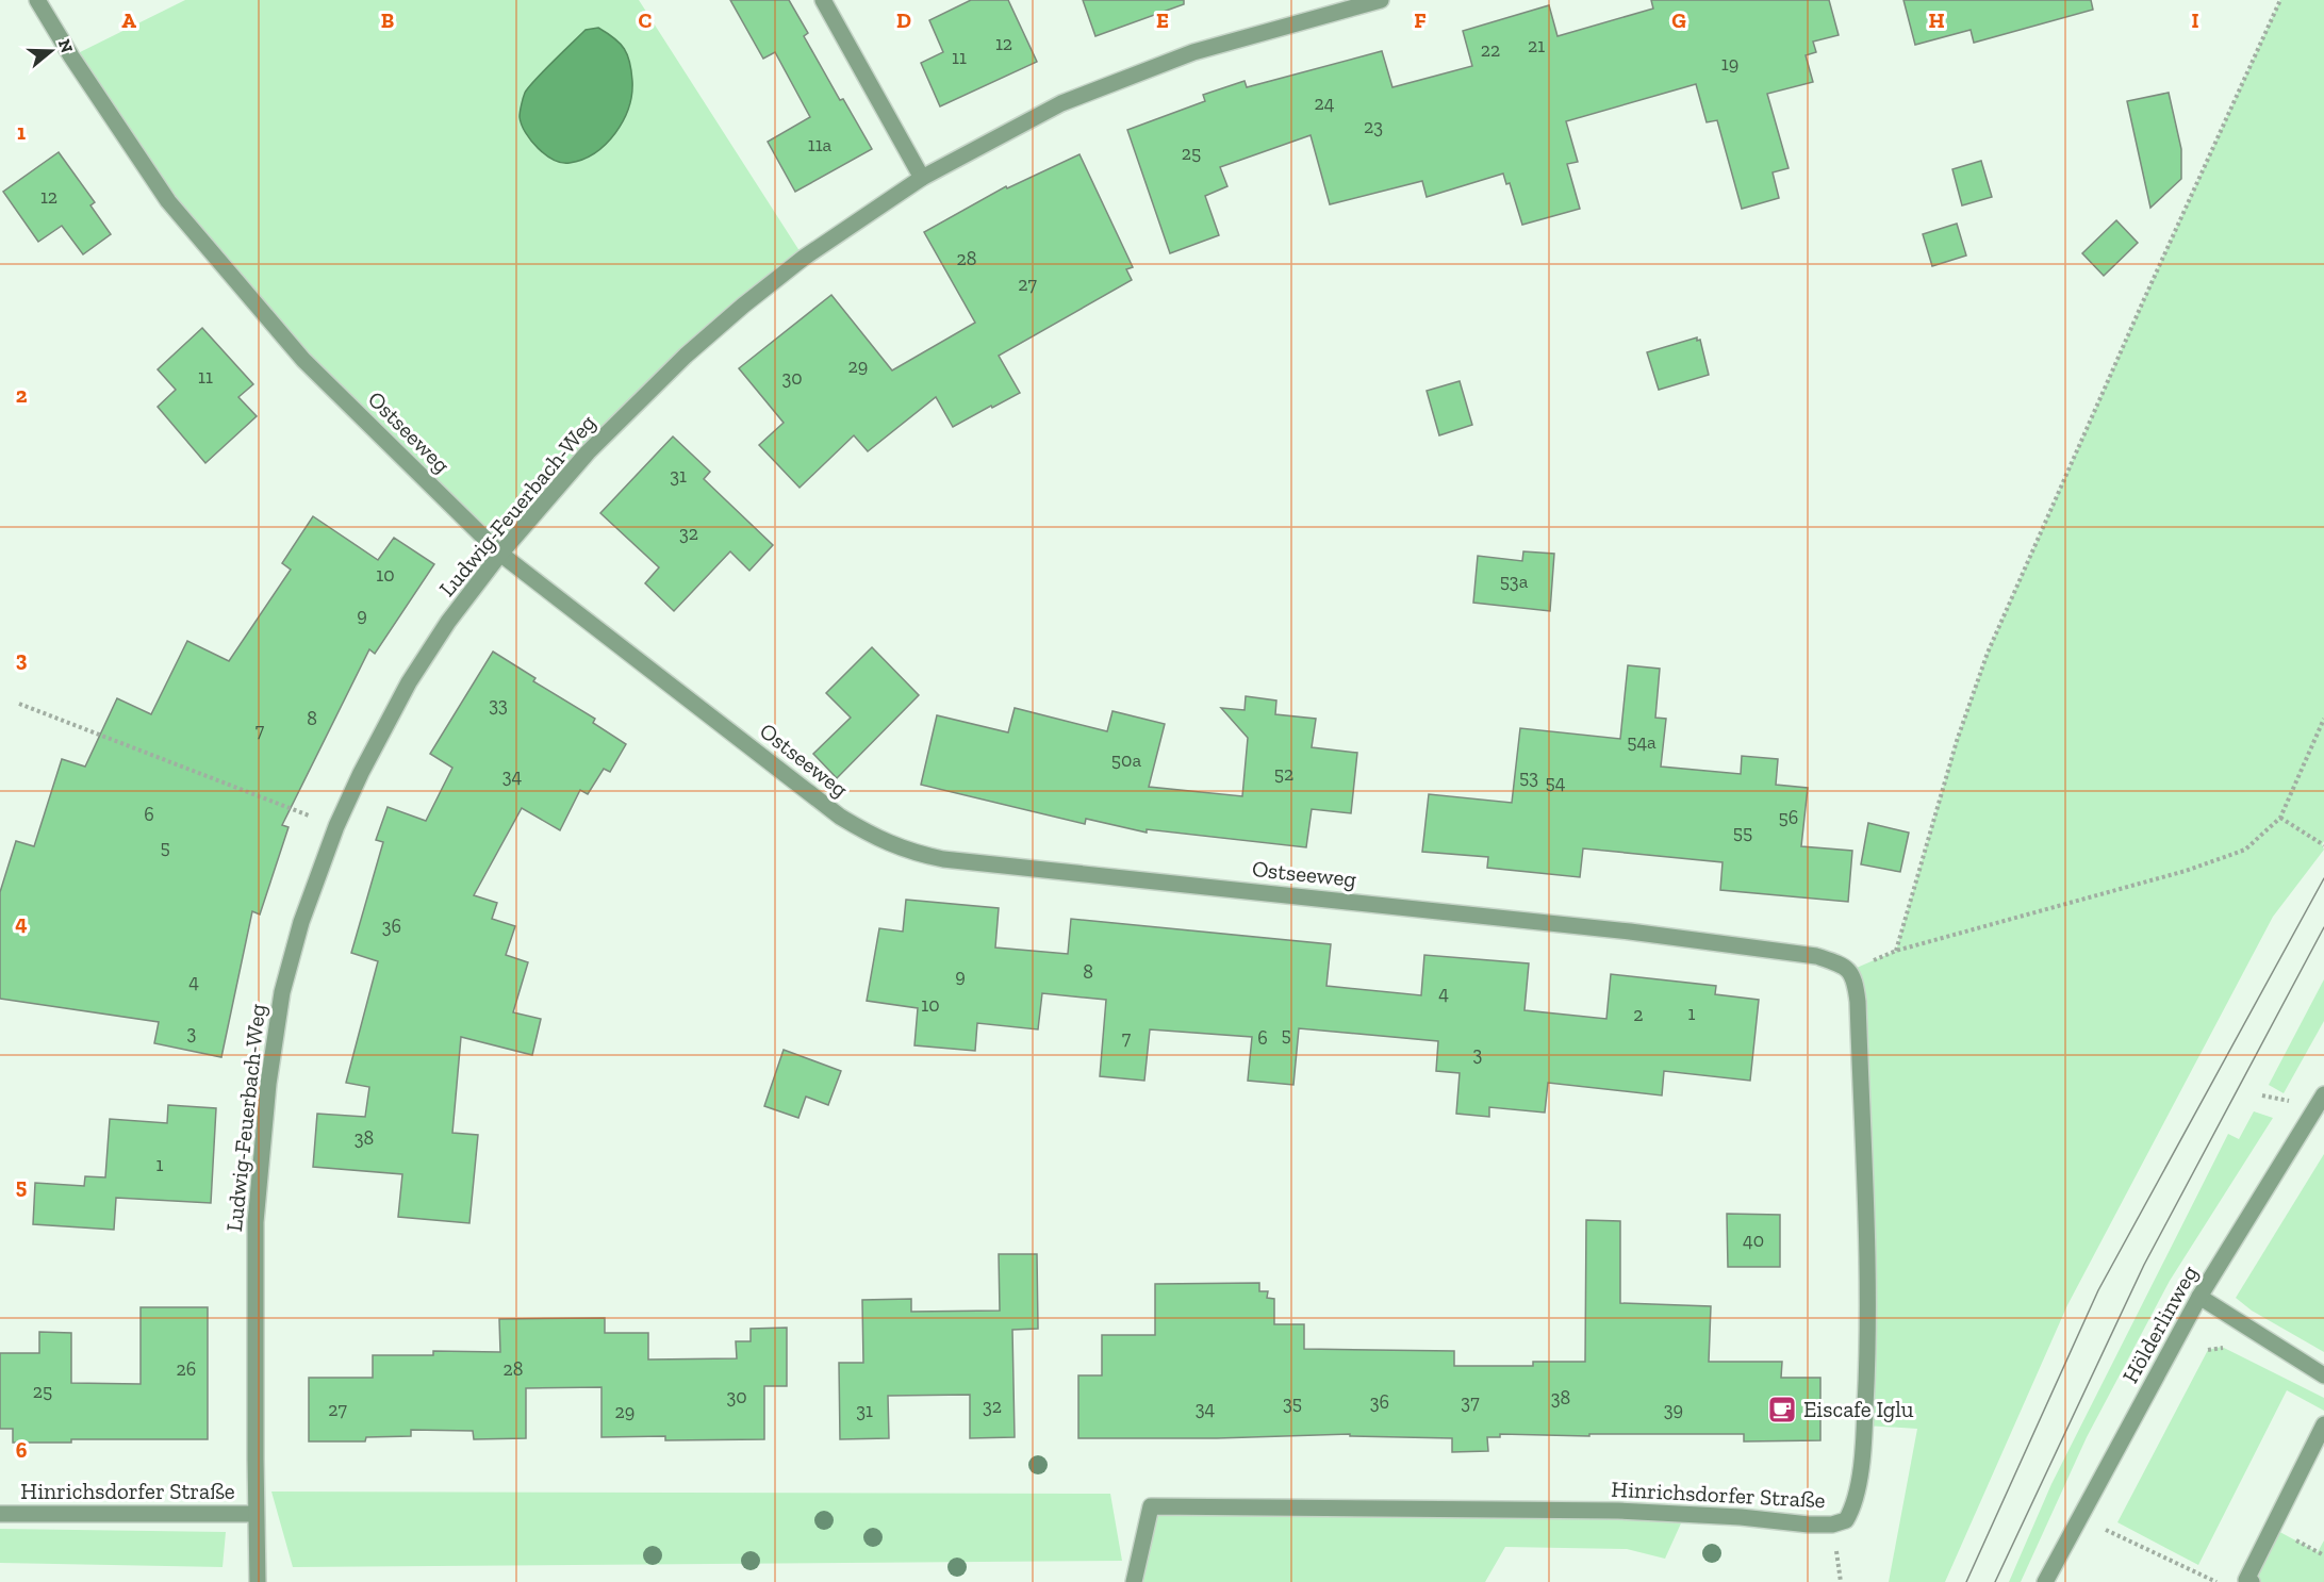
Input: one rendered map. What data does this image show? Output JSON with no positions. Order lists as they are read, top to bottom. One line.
{"streets":{"street":["Ostseeweg","Ludwig-Feuerbach-Weg","Hölderlinweg","Hinrichsdorfer Straße"]},"crossings":[["Ostseeweg","Ludwig-Feuerbach-Weg"],["Ostseeweg","Hinrichsdorfer Straße"],["Ludwig-Feuerbach-Weg","Hinrichsdorfer Straße"]],"places":{"cafe":["Eiscafe Iglu"]},"house_numbers":["12","21","22","11","19","24","23","11a","25","12","28","27","29","11","30","31","32","10","53a","9","33","8","7","54a","50a","52","34","53","54","6","56","55","5","36","8","9","4","4","10","1","2","3","5","7","6","3","38","1","40","26","28","25","30","38","36","37","35","32","34","27","39","31","29"],"north":"right","grid":{"columns":["A","B","C","D","E","F","G","H","I"],"rows":["1","2","3","4","5","6"]}}
